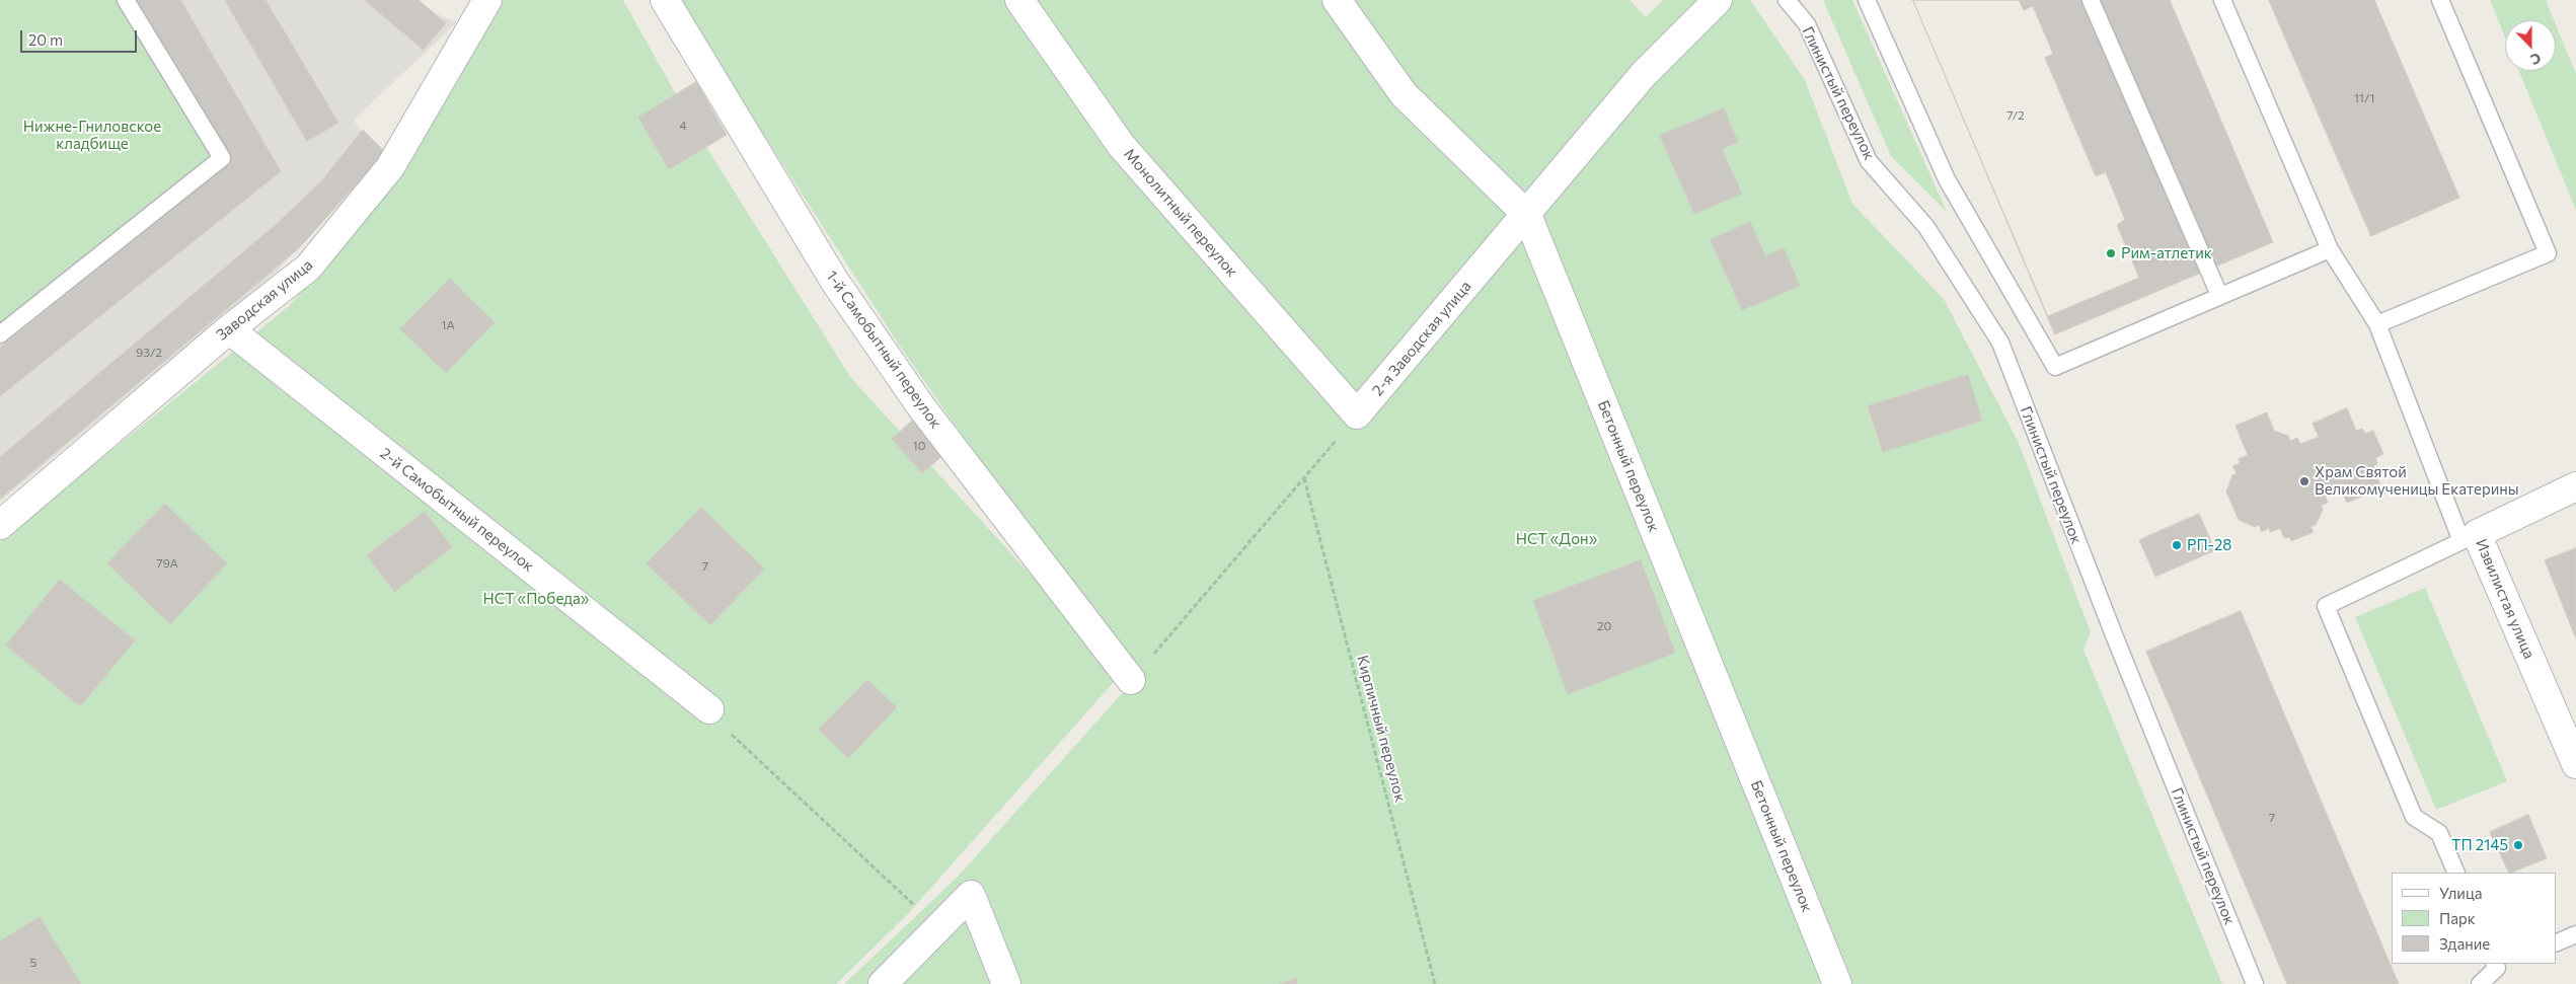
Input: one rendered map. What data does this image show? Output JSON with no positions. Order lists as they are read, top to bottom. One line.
{"streets":{"street":["Монолитный переулок","Заводская улица","2-я Заводская улица","1-й Самобытный переулок","Бетонный переулок","2-й Самобытный переулок","Извилистая улица"],"lane":["Глинистый переулок"],"path":["Кирпичный переулок"]},"crossings":[["Монолитный переулок","2-я Заводская улица"],["Заводская улица","2-й Самобытный переулок"],["2-я Заводская улица","Бетонный переулок"]],"parks":["Нижне-Гниловское кладбище","НСТ «Дон»","НСТ «Победа»"],"places":["Рим-атлетик","Храм Святой Великомученицы Екатерины","РП-28","ТП 2145"],"house_numbers":["11/1","7/2","4","1А","93/2","10","79А","7","20","7","5"],"legend":["Улица","Парк","Здание"],"scale_bar":"20 m","north":"bottom"}
